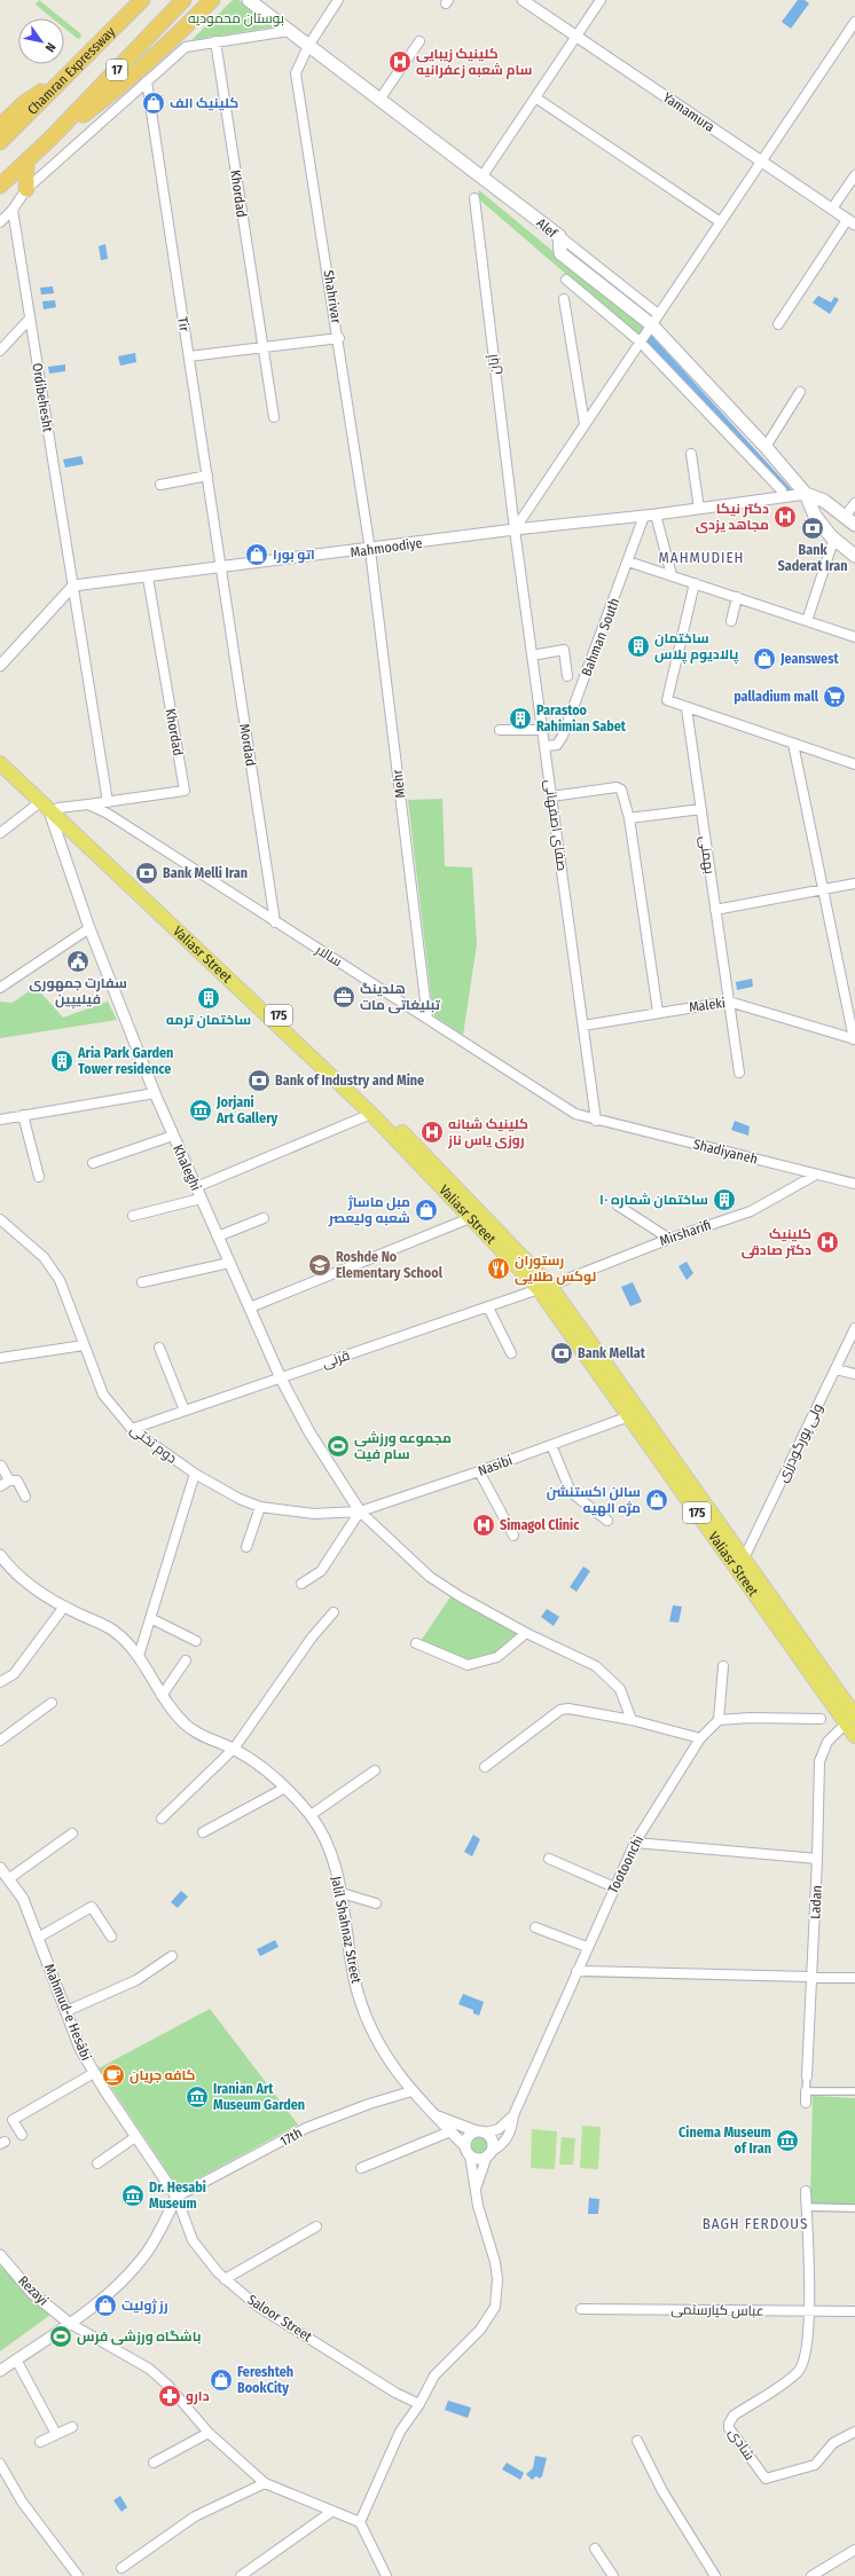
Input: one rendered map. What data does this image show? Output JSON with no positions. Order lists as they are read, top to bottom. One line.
{"streets":{"highway":["17","Chamran Expressway"],"main road":["Alef","Valiasr Street","175"],"street":["Yamamura","Khordad","Shahrivar","Tir","آبان","Ordibehesht","Mahmoodiye","Bahman South","Mordad","Mehr","صفای اصفهانی","بهمنی","سالار","Maleki","Shadiyaneh","Khaleghi","Mirsharifi","قرنی","ولی پورگودرزی","دوم تختی","Nasibi","Tootoonchi","Ladan","Jalil Shahnaz Street","Mahmud-e Hesābi","17th","Rezayi","عباس کیارستمی","Saloor Street","شادی"]},"crossings":[["Khordad","Ordibehesht"],["Khordad","Mahmoodiye"],["Khordad","سالار"],["Alef","Shahrivar"],["Alef","Mahmoodiye"],["Shahrivar","Mahmoodiye"],["Shahrivar","Mehr"],["Tir","Mahmoodiye"],["Tir","Mordad"],["آبان","Mahmoodiye"],["آبان","صفای اصفهانی"],["Ordibehesht","Mahmoodiye"],["Mahmoodiye","Bahman South"],["Mahmoodiye","Mordad"],["Mahmoodiye","Mehr"],["Mahmoodiye","صفای اصفهانی"],["Bahman South","صفای اصفهانی"],["Mordad","سالار"],["Mehr","سالار"],["صفای اصفهانی","سالار"],["صفای اصفهانی","Maleki"],["صفای اصفهانی","Shadiyaneh"],["بهمنی","Maleki"],["Valiasr Street","Khaleghi"],["Valiasr Street","Mirsharifi"],["Valiasr Street","قرنی"],["Valiasr Street","ولی پورگودرزی"],["Valiasr Street","Nasibi"],["Valiasr Street","Ladan"],["سالار","Shadiyaneh"],["Shadiyaneh","Mirsharifi"],["Khaleghi","قرنی"],["Khaleghi","دوم تختی"],["Khaleghi","Nasibi"],["Mirsharifi","قرنی"],["قرنی","دوم تختی"],["دوم تختی","Nasibi"],["Tootoonchi","Jalil Shahnaz Street"],["Jalil Shahnaz Street","17th"],["Mahmud-e Hesābi","17th"],["Mahmud-e Hesābi","Saloor Street"],["17th","Saloor Street"],["عباس کیارستمی","شادی"]],"districts":["MAHMUDIEH","BAGH FERDOUS"],"parks":["بوستان محمودیه"],"places":{"hospital":["کلینیک زیبایی سام شعبه زعفرانیه","دکتر نیکا مجاهد یزدی","کلینیک شبانه روزی یاس ناز","کلینیک دکتر صادقی","Simagol Clinic"],"shop":["کلینیک الف","اتو بورا","Jeanswest","مبل ماساژ شعبه ولیعصر","سالن اکستنشن مژه الهیه","رز ژولیت","Fereshteh BookCity"],"bank":["Bank Saderat Iran","Bank Melli Iran","Bank of Industry and Mine","Bank Mellat"],"building":["ساختمان پالادیوم پلاس","Parastoo Rahimian Sabet","ساختمان ترمه","Aria Park Garden Tower residence","ساختمان شماره ۱۰"],"supermarket":["palladium mall"],"public building":["سفارت جمهوری فیلیپین"],"office":["هلدینگ تبلیغاتی مات"],"museum":["Jorjani Art Gallery","Iranian Art Museum Garden","Cinema Museum of Iran","Dr. Hesabi Museum"],"school or university":["Roshde No Elementary School"],"restaurant":["رستوران لوکس طلایی"],"sports":["مجموعه ورزشی سام فیت","باشگاه ورزشی فرس"],"cafe":["کافه جریان"],"pharmacy":["دارو"]},"north":"bottom right"}
